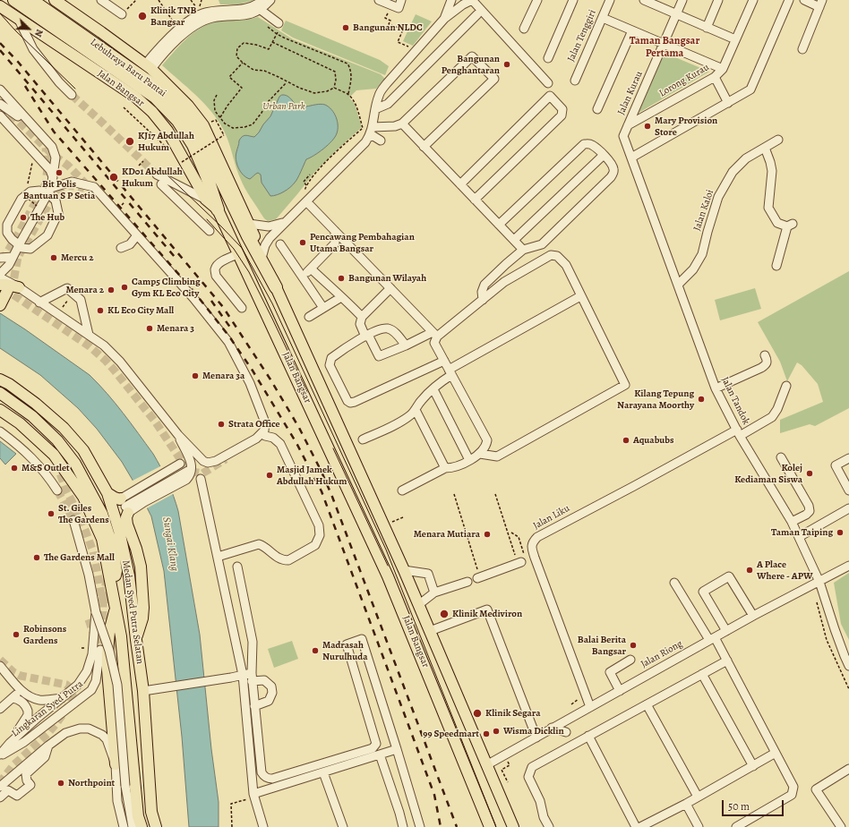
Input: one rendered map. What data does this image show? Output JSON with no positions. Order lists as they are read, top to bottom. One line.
{"streets":{"highway":["Lebuhraya Baru Pantai"],"main road":["Jalan Bangsar","Medan Syed Putra Selatan"],"street":["Jalan Tenggiri","Lorong Kurau","Jalan Kurau","Jalan Kaloi","Jalan Tandok","Jalan Liku","Jalan Riong","Lingkaran Syed Putra"]},"crossings":[["Lebuhraya Baru Pantai","Jalan Bangsar"],["Lorong Kurau","Jalan Kurau"],["Jalan Bangsar","Jalan Riong"],["Jalan Kurau","Jalan Tandok"],["Jalan Kaloi","Jalan Tandok"],["Jalan Tandok","Jalan Liku"],["Jalan Tandok","Jalan Riong"],["Jalan Liku","Jalan Riong"]],"districts":["Taman Bangsar Pertama"],"water":["Sungai Klang"],"parks":["Urban Park"],"places":["Klinik TNB Bangsar","Bangunan NLDC","Bangunan Penghantaran","Mary Provision Store","KJ17 Abdullah Hukum","Bit Polis Bantuan S P Setia","KD01 Abdullah Hukum","The Hub","Pencawang Pembahagian Utama Bangsar","Mercu 2","Bangunan Wilayah","Camp5 Climbing Gym KL Eco City","Menara 2","KL Eco City Mall","Menara 3","Menara 3a","Kilang Tepung Narayana Moorthy","Strata Office","Aquabubs","M&S Outlet","Kolej Kediaman Siswa","Masjid Jamek Abdullah Hukum","St. Giles The Gardens","Taman Taiping","Menara Mutiara","The Gardens Mall","A Place Where - APW","Klinik Mediviron","Robinsons Gardens","Balai Berita Bangsar","Madrasah Nurulhuda","Klinik Segara","Wisma Dicklin","99 Speedmart","Northpoint"],"scale_bar":"50 m","north":"bottom right"}
